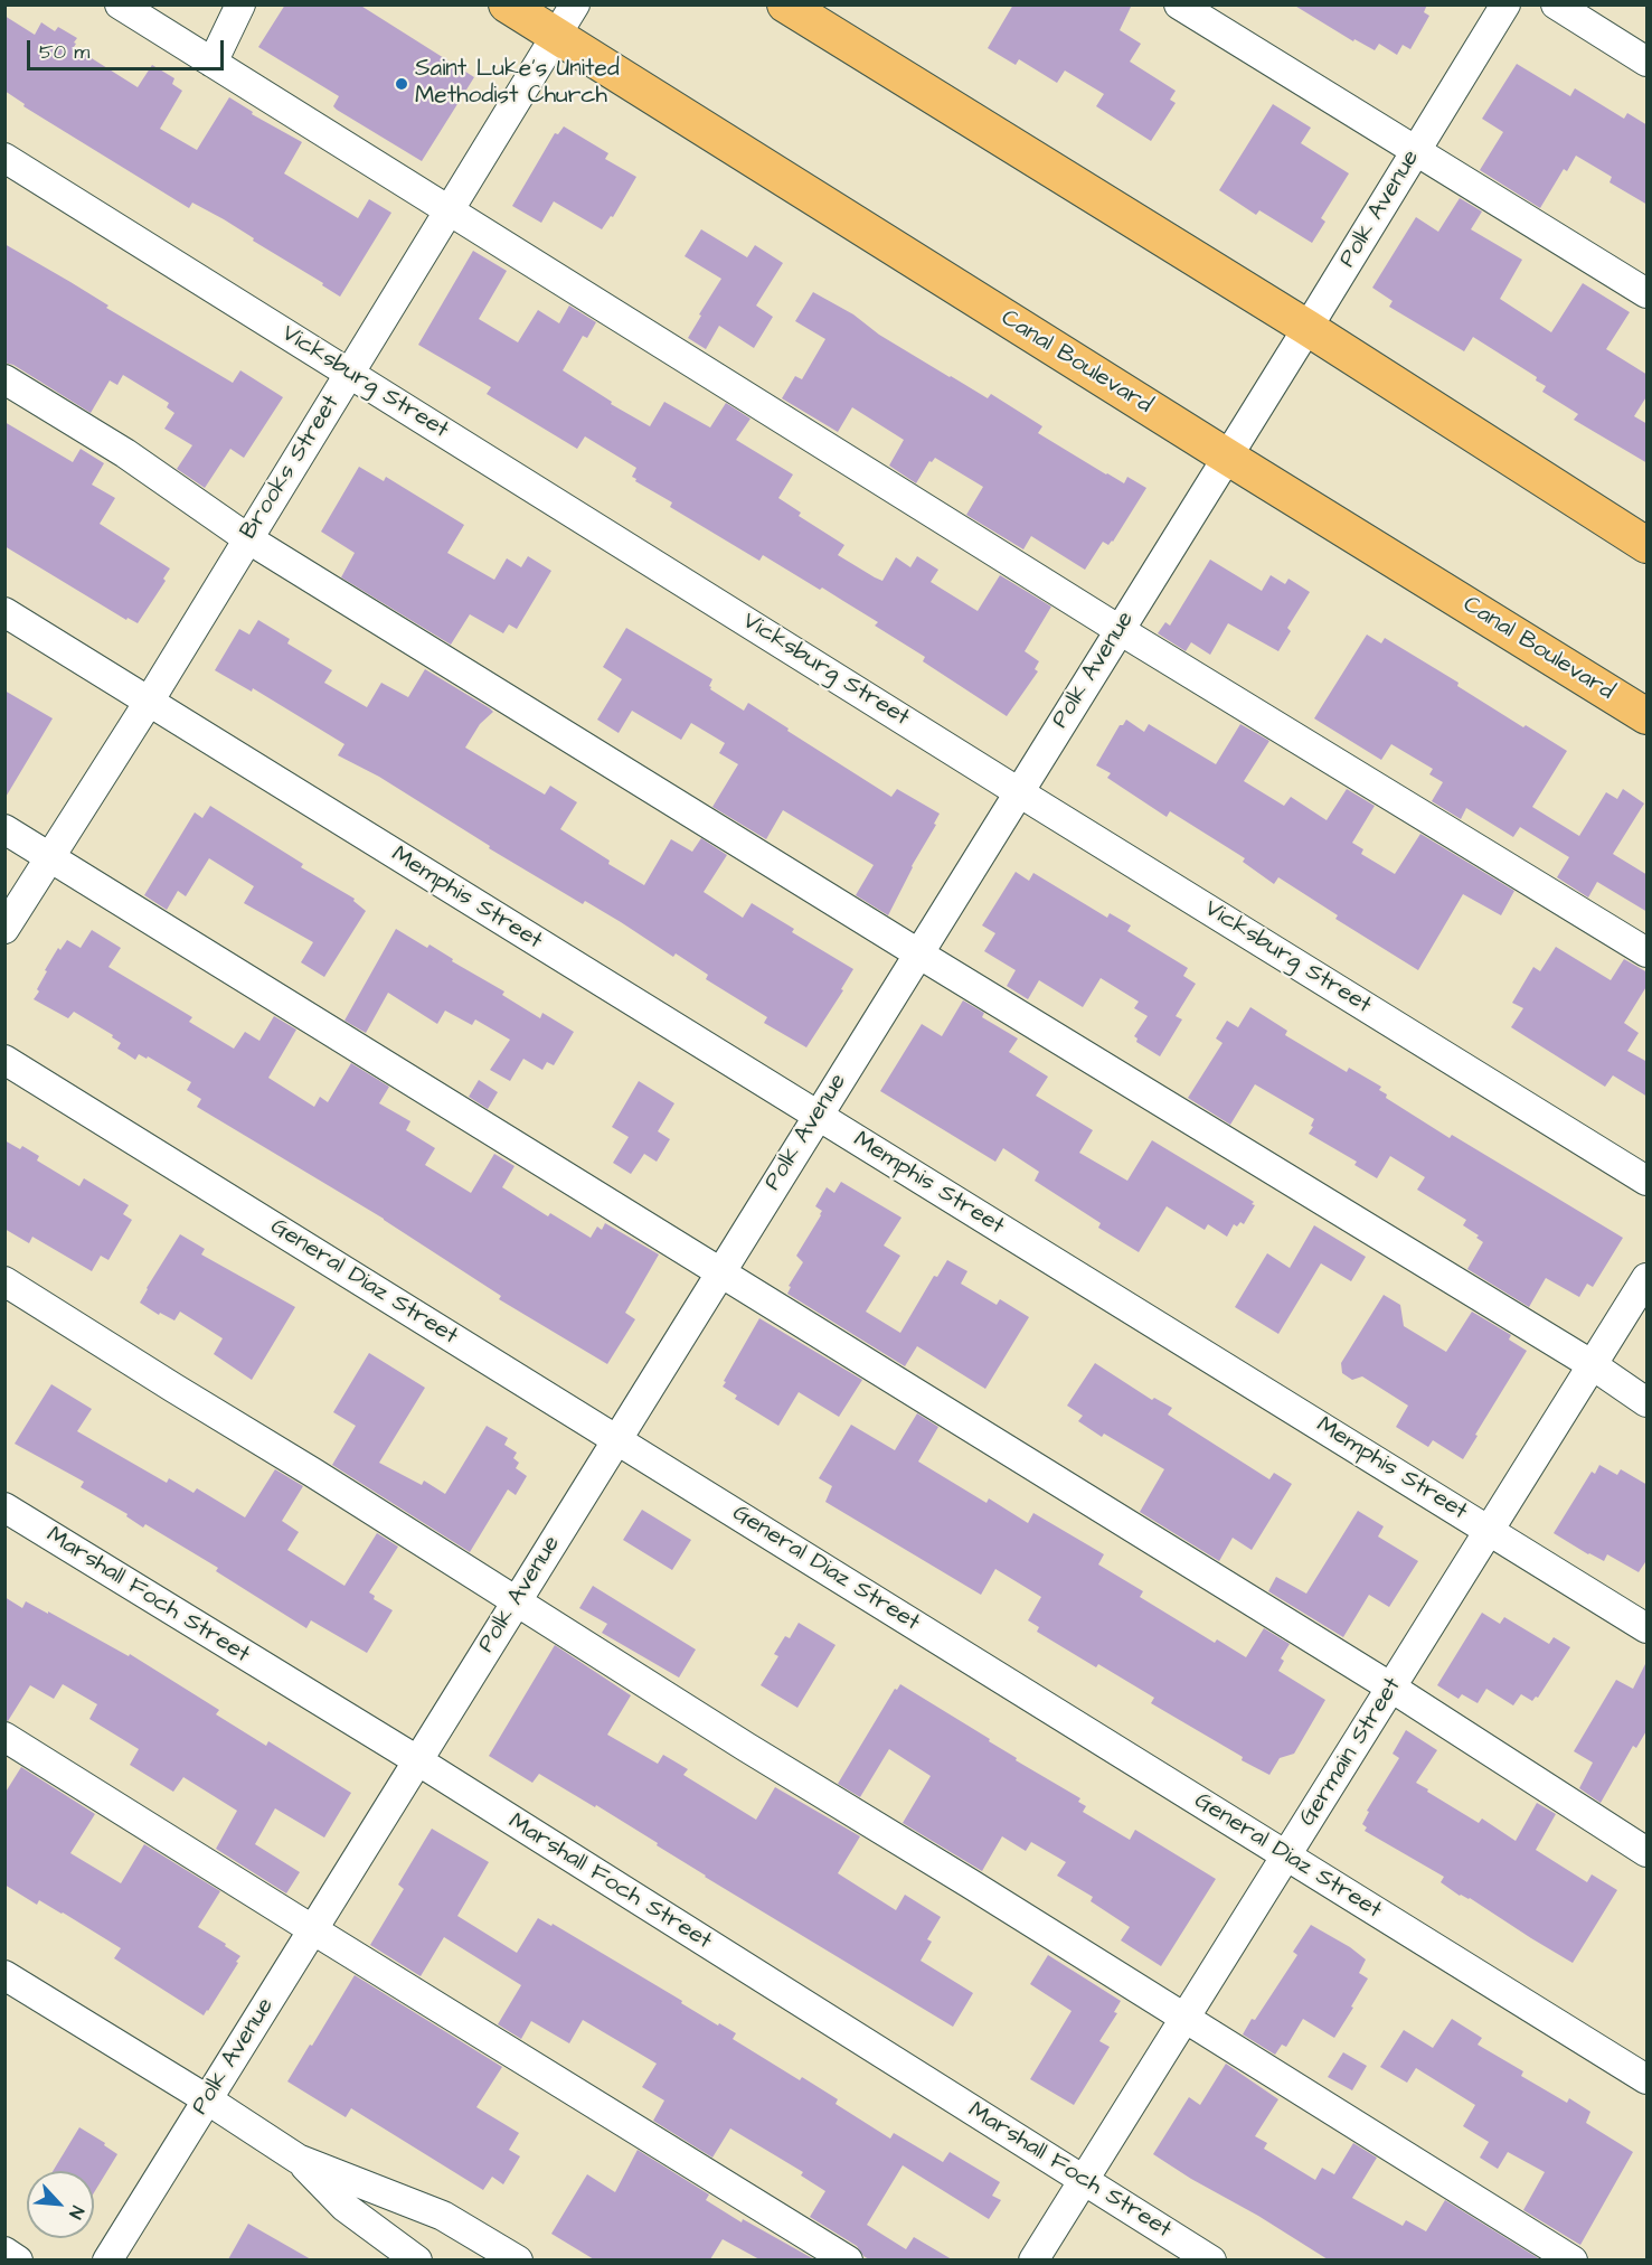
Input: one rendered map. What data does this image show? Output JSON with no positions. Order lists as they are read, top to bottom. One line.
{"streets":{"main road":["Canal Boulevard"],"street":["Polk Avenue","Vicksburg Street","Brooks Street","Memphis Street","General Diaz Street","Marshall Foch Street","Germain Street"]},"crossings":[["Polk Avenue","Canal Boulevard"],["Polk Avenue","Vicksburg Street"],["Polk Avenue","Memphis Street"],["Polk Avenue","General Diaz Street"],["Polk Avenue","Marshall Foch Street"],["Canal Boulevard","Brooks Street"],["Vicksburg Street","Brooks Street"],["Brooks Street","Memphis Street"],["Memphis Street","Germain Street"],["General Diaz Street","Germain Street"],["Marshall Foch Street","Germain Street"]],"places":["Saint Luke's United Methodist Church"],"scale_bar":"50 m","north":"bottom right"}
